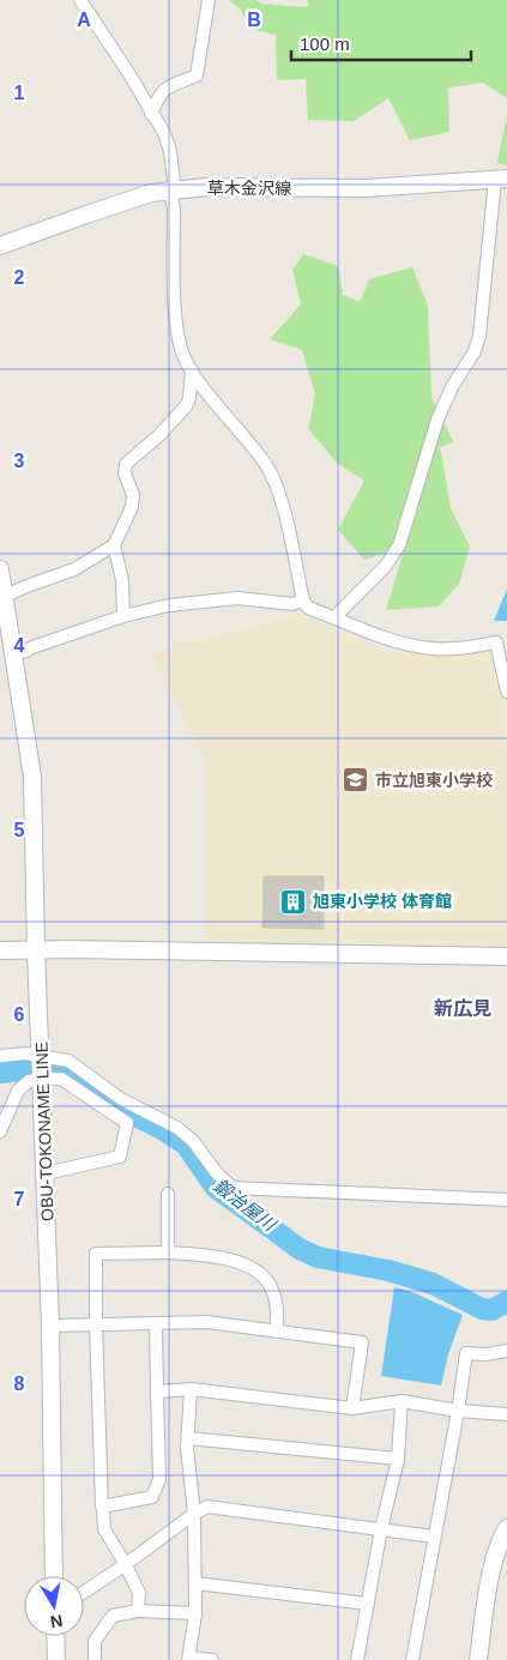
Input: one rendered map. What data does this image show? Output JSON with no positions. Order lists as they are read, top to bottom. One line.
{"streets":{"main road":["草木金沢線","OBU-TOKONAME LINE"]},"districts":["新広見"],"water":["鍛治屋川"],"places":{"school or university":["市立旭東小学校"],"building":["旭東小学校 体育館"]},"scale_bar":"100 m","north":"bottom","grid":{"columns":["A","B"],"rows":["1","2","3","4","5","6","7","8"]}}
